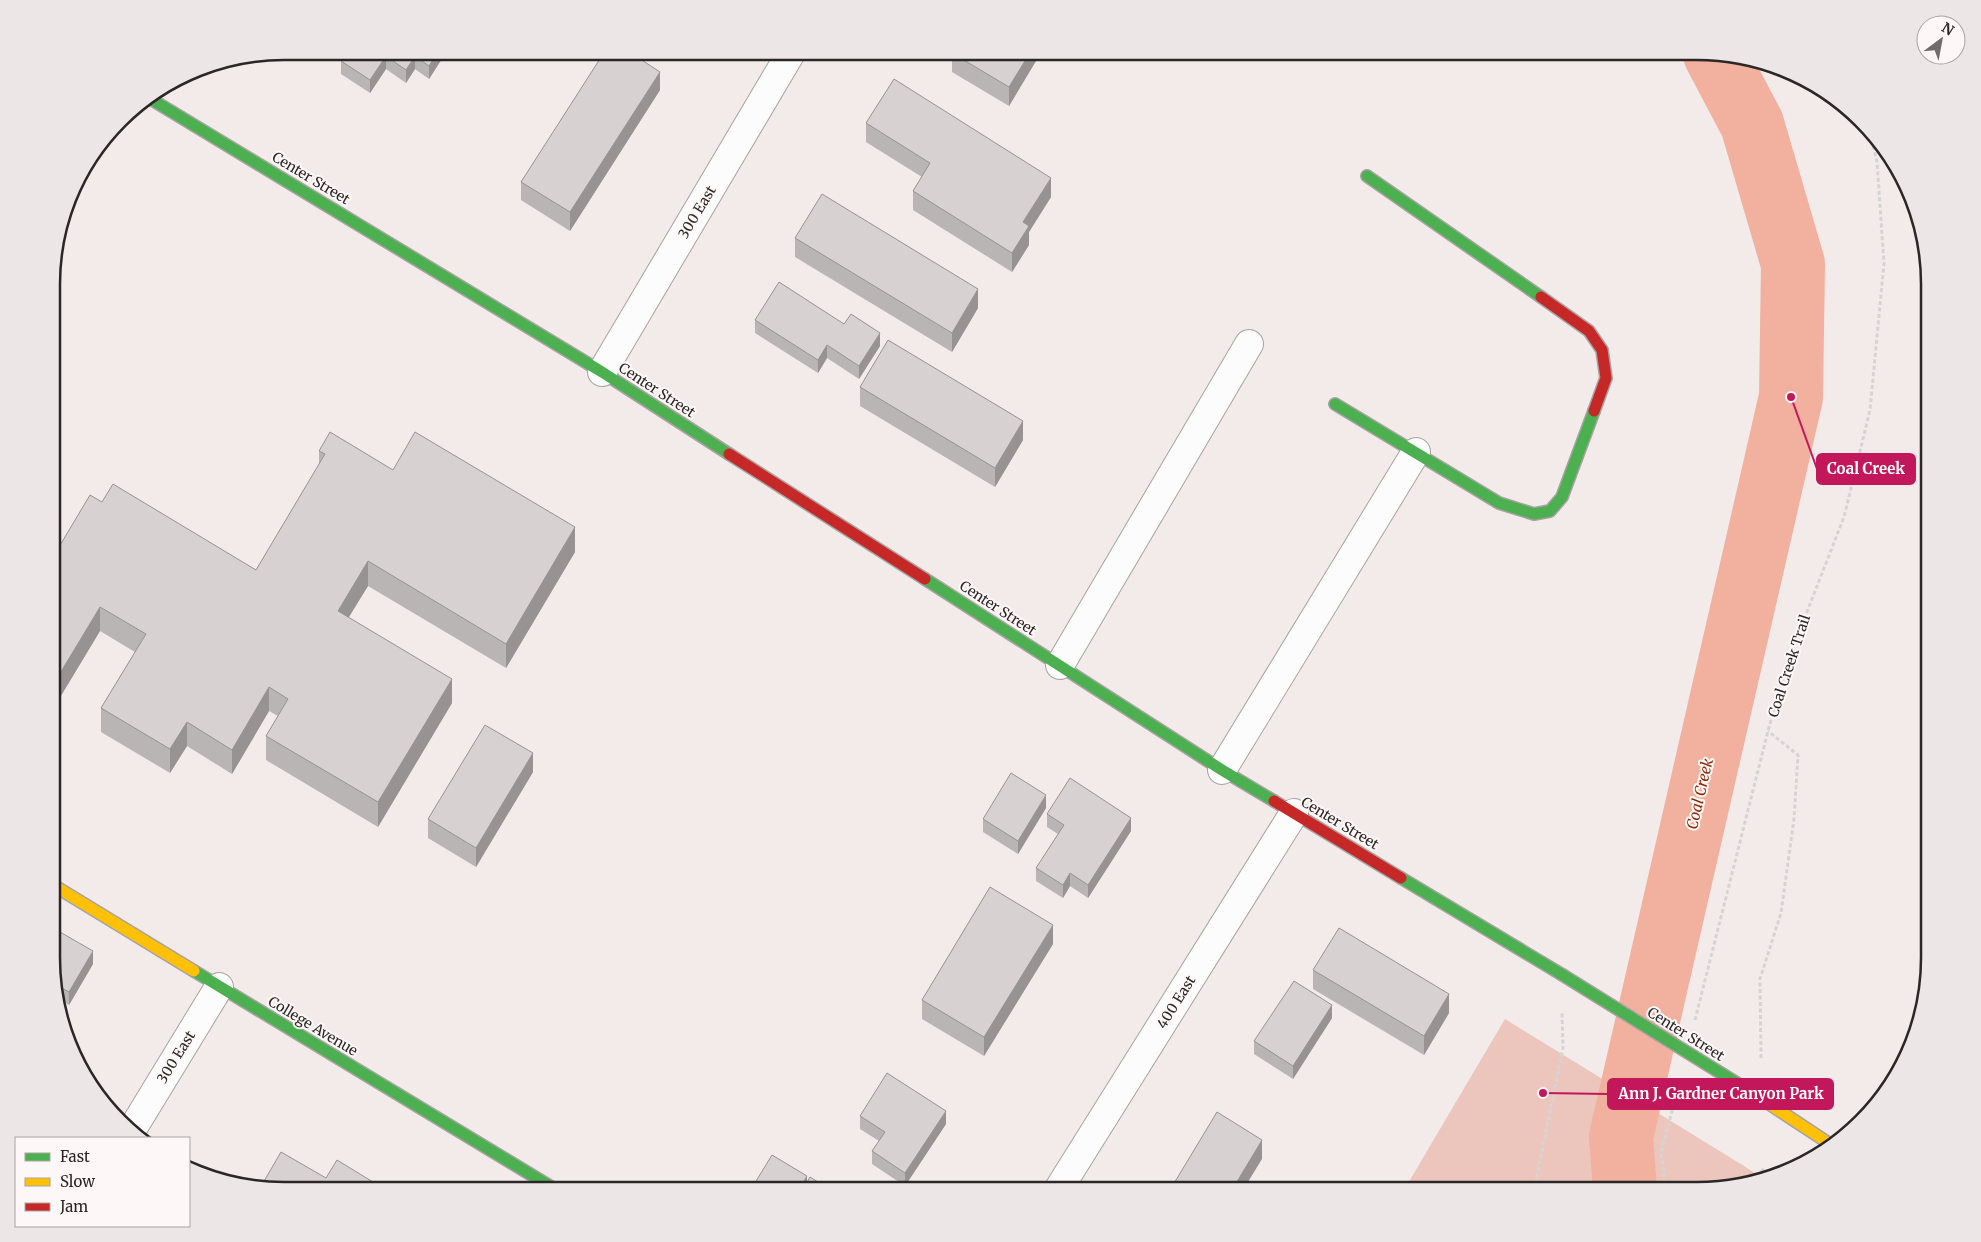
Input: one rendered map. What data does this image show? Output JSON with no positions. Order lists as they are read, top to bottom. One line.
{"streets":{"main road":["Center Street","College Avenue"],"street":["300 East","400 East"],"path":["Coal Creek Trail"]},"crossings":[["Center Street","300 East"],["Center Street","400 East"],["300 East","College Avenue"]],"water":["Coal Creek"],"places":["Coal Creek","Ann J. Gardner Canyon Park"],"legend":["Fast","Slow","Jam"],"north":"top right"}
